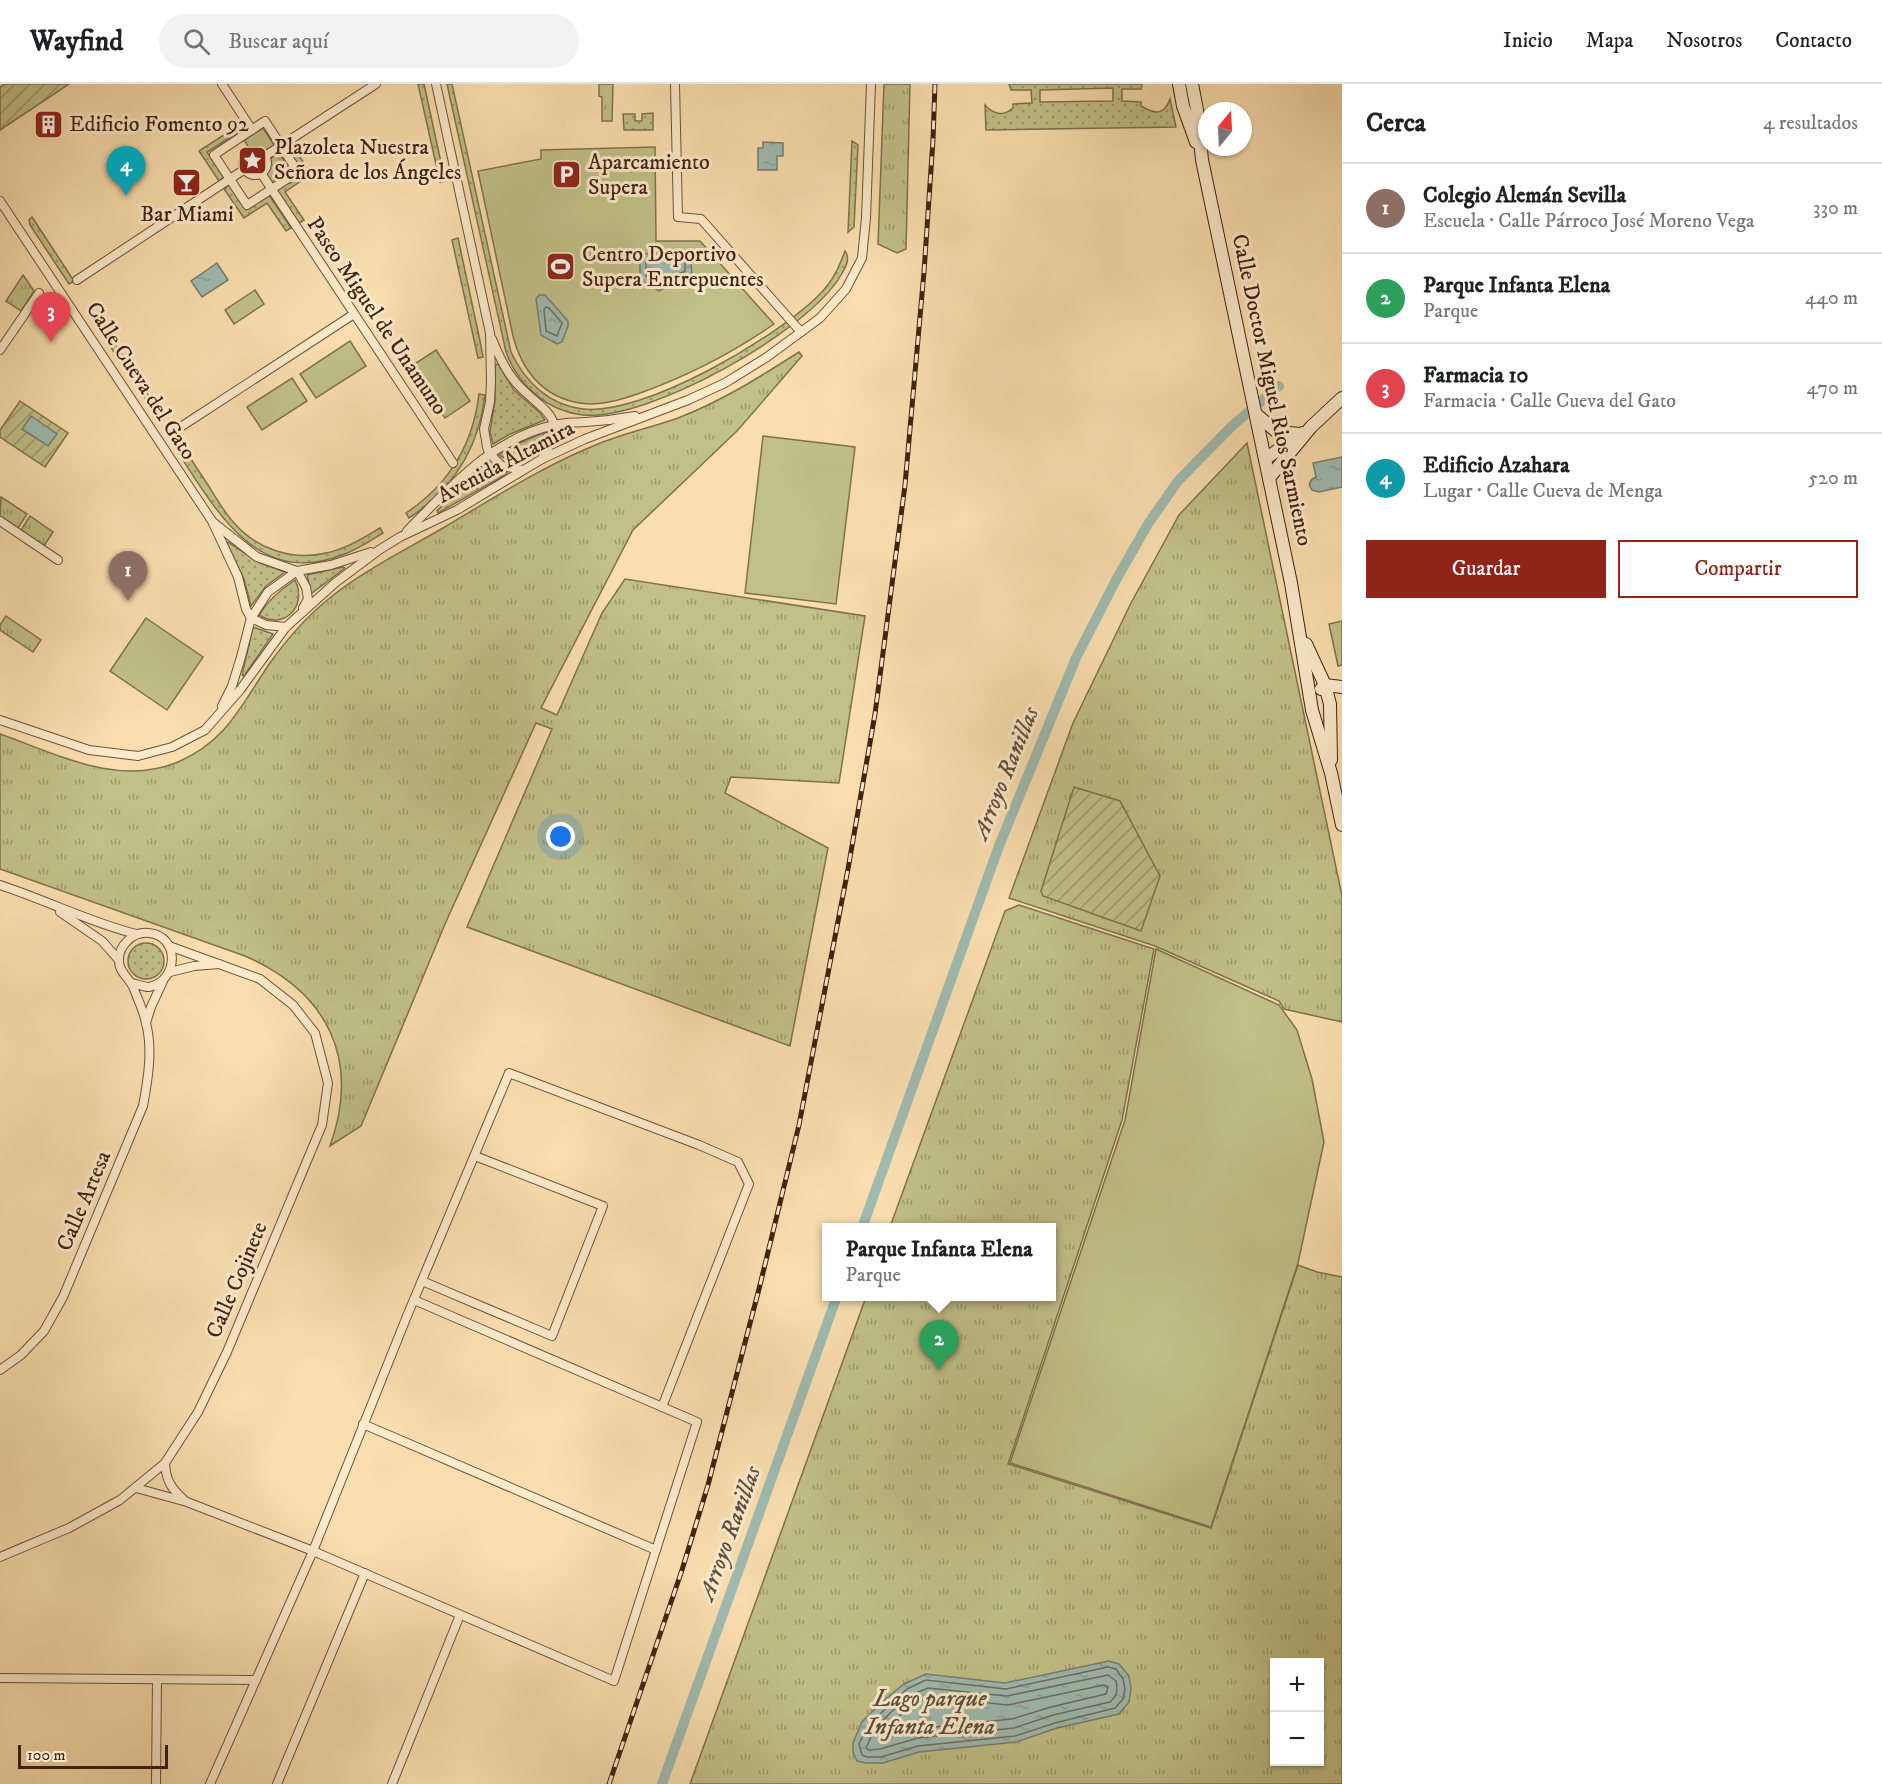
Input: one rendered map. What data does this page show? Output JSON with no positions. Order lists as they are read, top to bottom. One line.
{"streets":{"main road":["Calle Doctor Miguel Rios Sarmiento"],"street":["Paseo Miguel de Unamuno","Calle Cueva del Gato","Avenida Altamira","Calle Artesa","Calle Cojinete"]},"crossings":[["Paseo Miguel de Unamuno","Calle Cueva del Gato"],["Calle Artesa","Calle Cojinete"]],"water":["Arroyo Ranillas","Lago parque Infanta Elena"],"places":{"building":["Edificio Fomento 92"],"place":["Plazoleta Nuestra Señora de los Ángeles"],"parking":["Aparcamiento Supera"],"bar":["Bar Miami"],"sports":["Centro Deportivo Supera Entrepuentes"]},"scale_bar":"100 m","north":"top","page":{"header":"Wayfind","search":"Buscar aquí","nav":["Inicio","Mapa","Nosotros","Contacto"],"heading":["Cerca","4 resultados"],"pins":["4","3","1","2"],"list":[{"mark":"1","name":"Colegio Alemán Sevilla","note":"Escuela · Calle Párroco José Moreno Vega","value":"330 m"},{"mark":"2","name":"Parque Infanta Elena","note":"Parque","value":"440 m"},{"mark":"3","name":"Farmacia 10","note":"Farmacia · Calle Cueva del Gato","value":"470 m"},{"mark":"4","name":"Edificio Azahara","note":"Lugar · Calle Cueva de Menga","value":"520 m"}],"buttons":["Guardar","Compartir"],"popup":["Parque Infanta Elena","Parque"],"map_buttons":["+","−"],"scale":"100 m"}}
